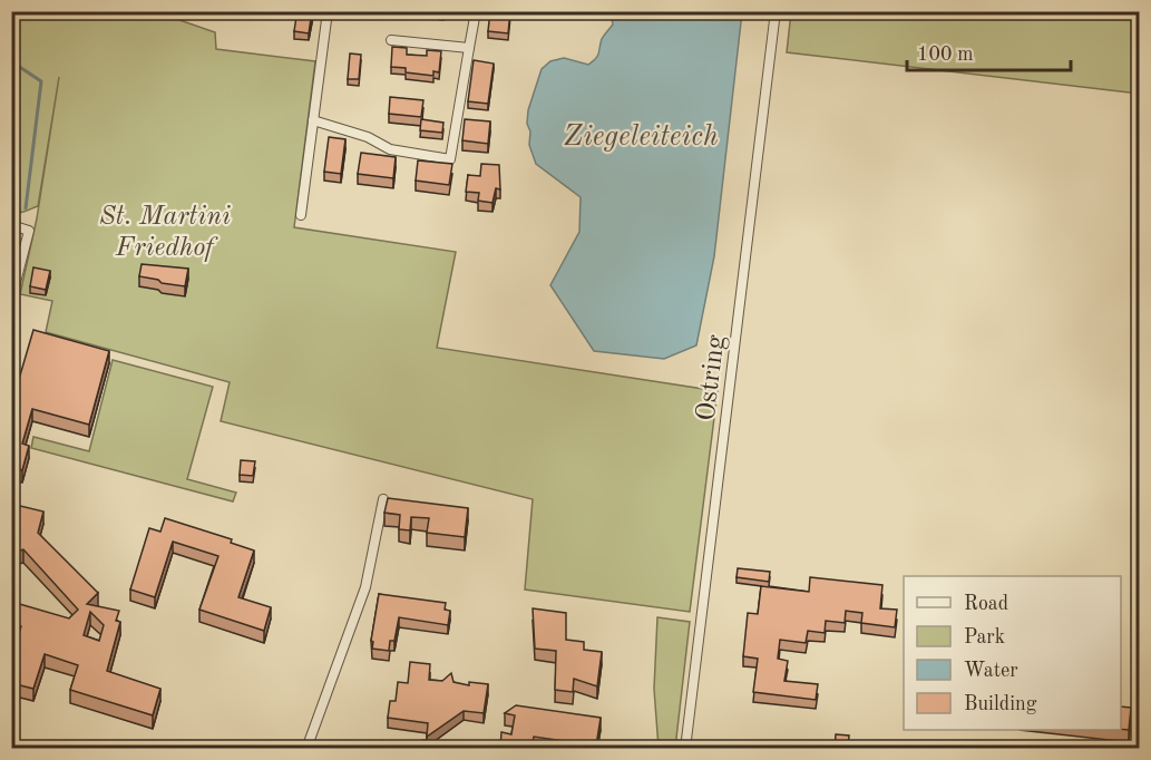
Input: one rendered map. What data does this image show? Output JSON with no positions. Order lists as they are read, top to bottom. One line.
{"streets":{"street":["Ostring"]},"water":["Ziegeleiteich"],"parks":["St. Martini Friedhof"],"legend":["Road","Park","Water","Building"],"scale_bar":"100 m"}
